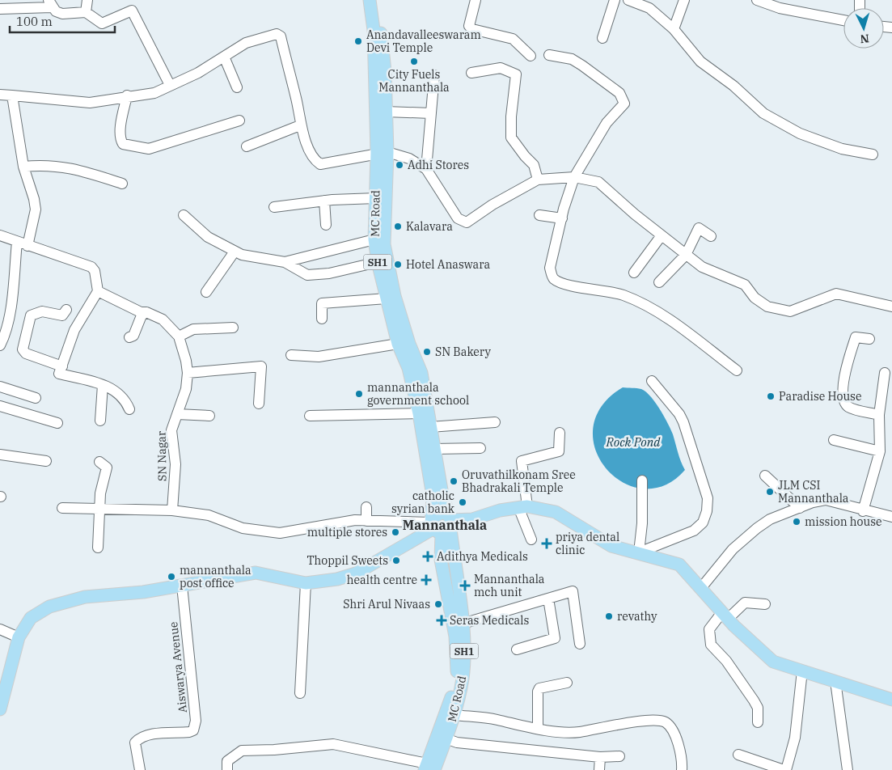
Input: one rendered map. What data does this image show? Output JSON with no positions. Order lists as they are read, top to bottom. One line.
{"streets":{"main road":["MC Road","SH1"],"street":["SN Nagar","Aiswarya Avenue"]},"districts":["Mannanthala"],"water":["Rock Pond"],"places":{"other":["Anandavalleeswaram Devi Temple","City Fuels Mannanthala","Adhi Stores","Kalavara","Hotel Anaswara","SN Bakery","mannanthala government school","Paradise House","Oruvathilkonam Sree Bhadrakali Temple","JLM CSI Mannanthala","catholic syrian bank","mission house","multiple stores","Thoppil Sweets","mannanthala post office","Shri Arul Nivaas","revathy"],"health":["priya dental clinic","Adithya Medicals","health centre","Mannanthala mch unit","Seras Medicals"]},"scale_bar":"100 m","north":"bottom"}
